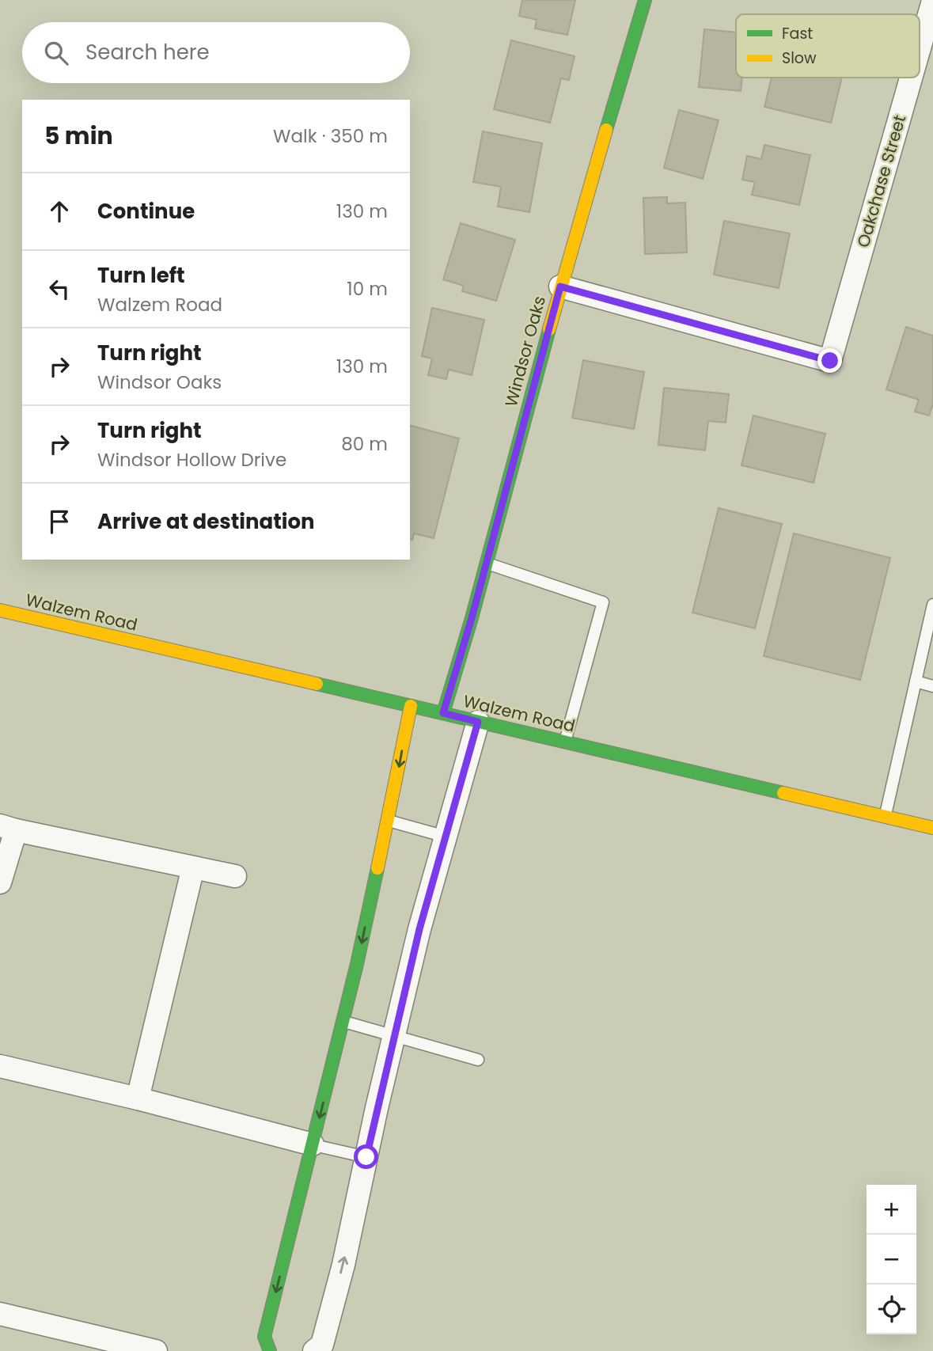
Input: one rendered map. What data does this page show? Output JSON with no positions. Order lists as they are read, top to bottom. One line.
{"streets":{"street":["Oakchase Street","Windsor Oaks","Walzem Road"]},"crossings":[["Oakchase Street","Windsor Oaks"],["Windsor Oaks","Walzem Road"]],"legend":["Fast","Slow"],"page":{"search":"Search here","heading":["5 min","Walk · 350 m"],"list":[["Continue","130 m"],["Turn left","Walzem Road","10 m"],["Turn right","Windsor Oaks","130 m"],["Turn right","Windsor Hollow Drive","80 m"],"Arrive at destination"],"map_buttons":["+","−"]}}
